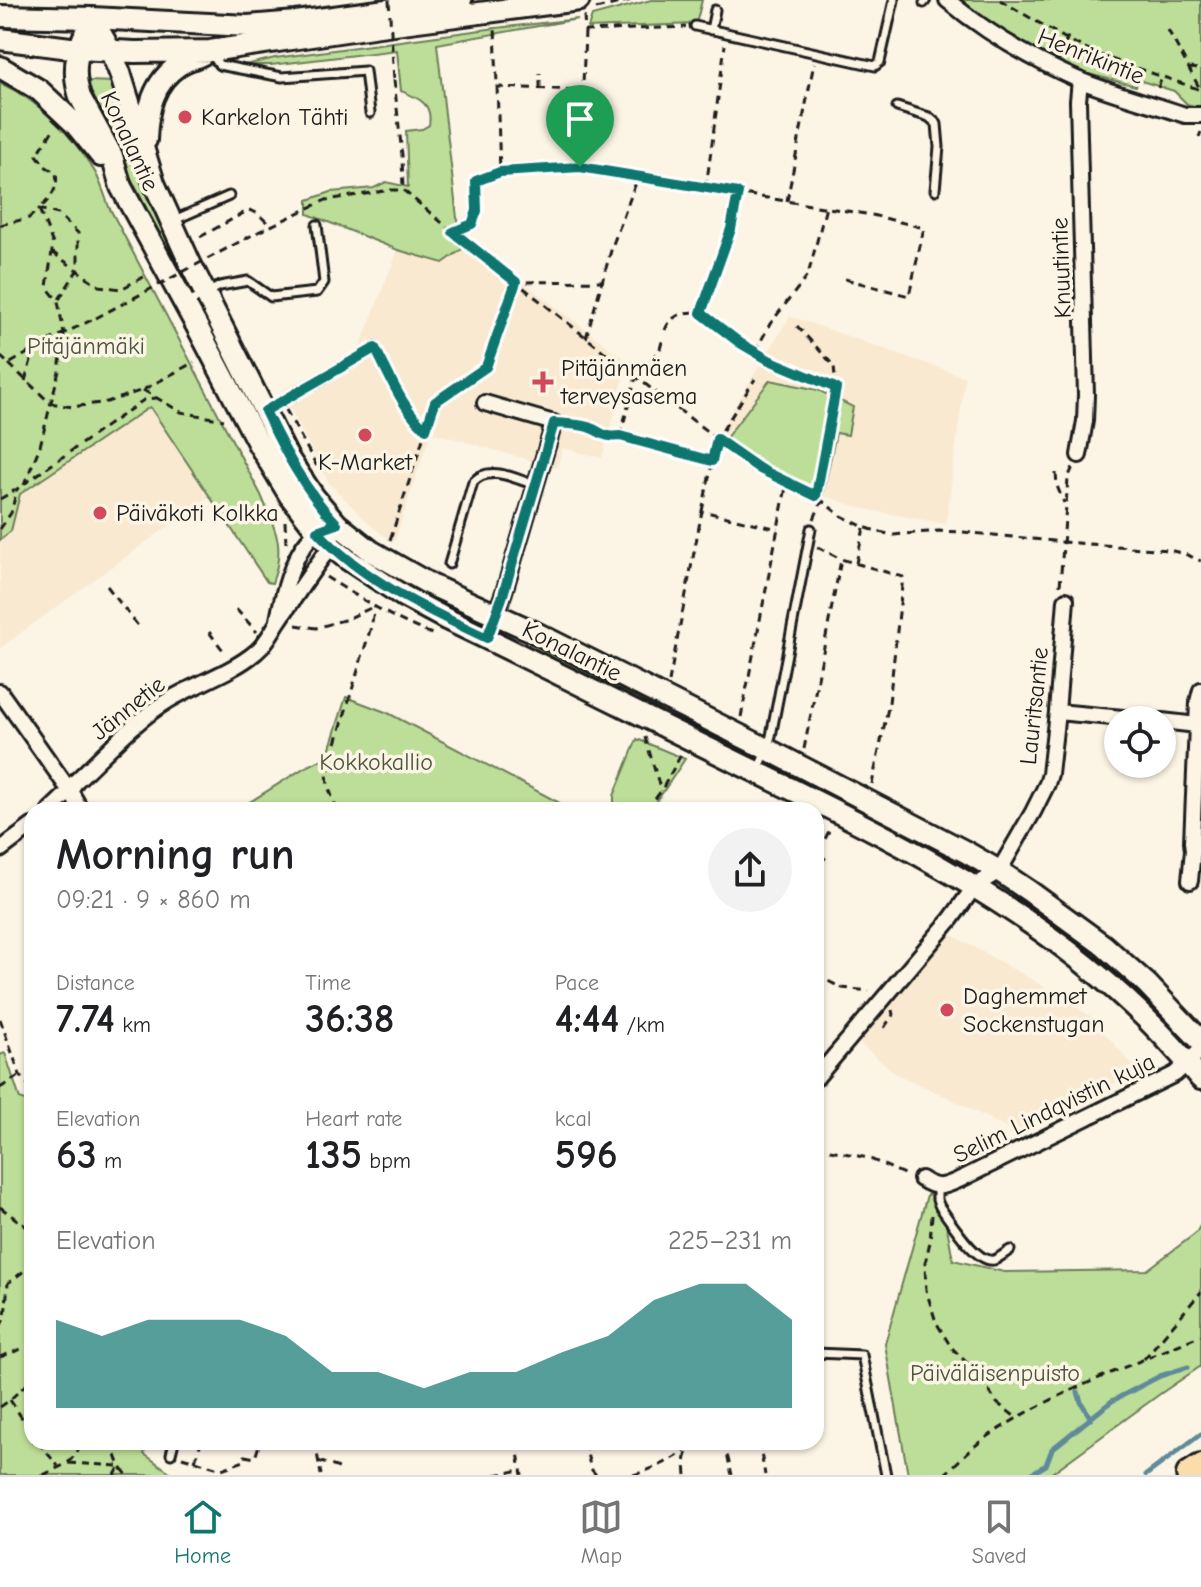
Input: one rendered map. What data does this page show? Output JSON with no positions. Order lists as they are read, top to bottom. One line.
{"streets":{"main road":["Konalantie"],"street":["Henrikintie","Knuutintie","Lauritsantie","Jännetie","Selim Lindqvistin kuja"]},"crossings":[["Henrikintie","Knuutintie"],["Konalantie","Lauritsantie"],["Konalantie","Jännetie"],["Konalantie","Selim Lindqvistin kuja"]],"parks":["Pitäjänmäki","Kokkokallio","Päiväläisenpuisto"],"places":{"other":["Karkelon Tähti","K-Market","Päiväkoti Kolkka","Daghemmet Sockenstugan"],"health":["Pitäjänmäen terveysasema"]},"page":{"heading":["Morning run","09:21 · 9 × 860 m"],"stats":[["Distance","7.74 km"],["Time","36:38"],["Pace","4:44 /km"],["Elevation","63 m"],["Heart rate","135 bpm"],["kcal","596"]],"chart":["Elevation","225–231 m"],"tabs":["Home","Map","Saved"]}}
